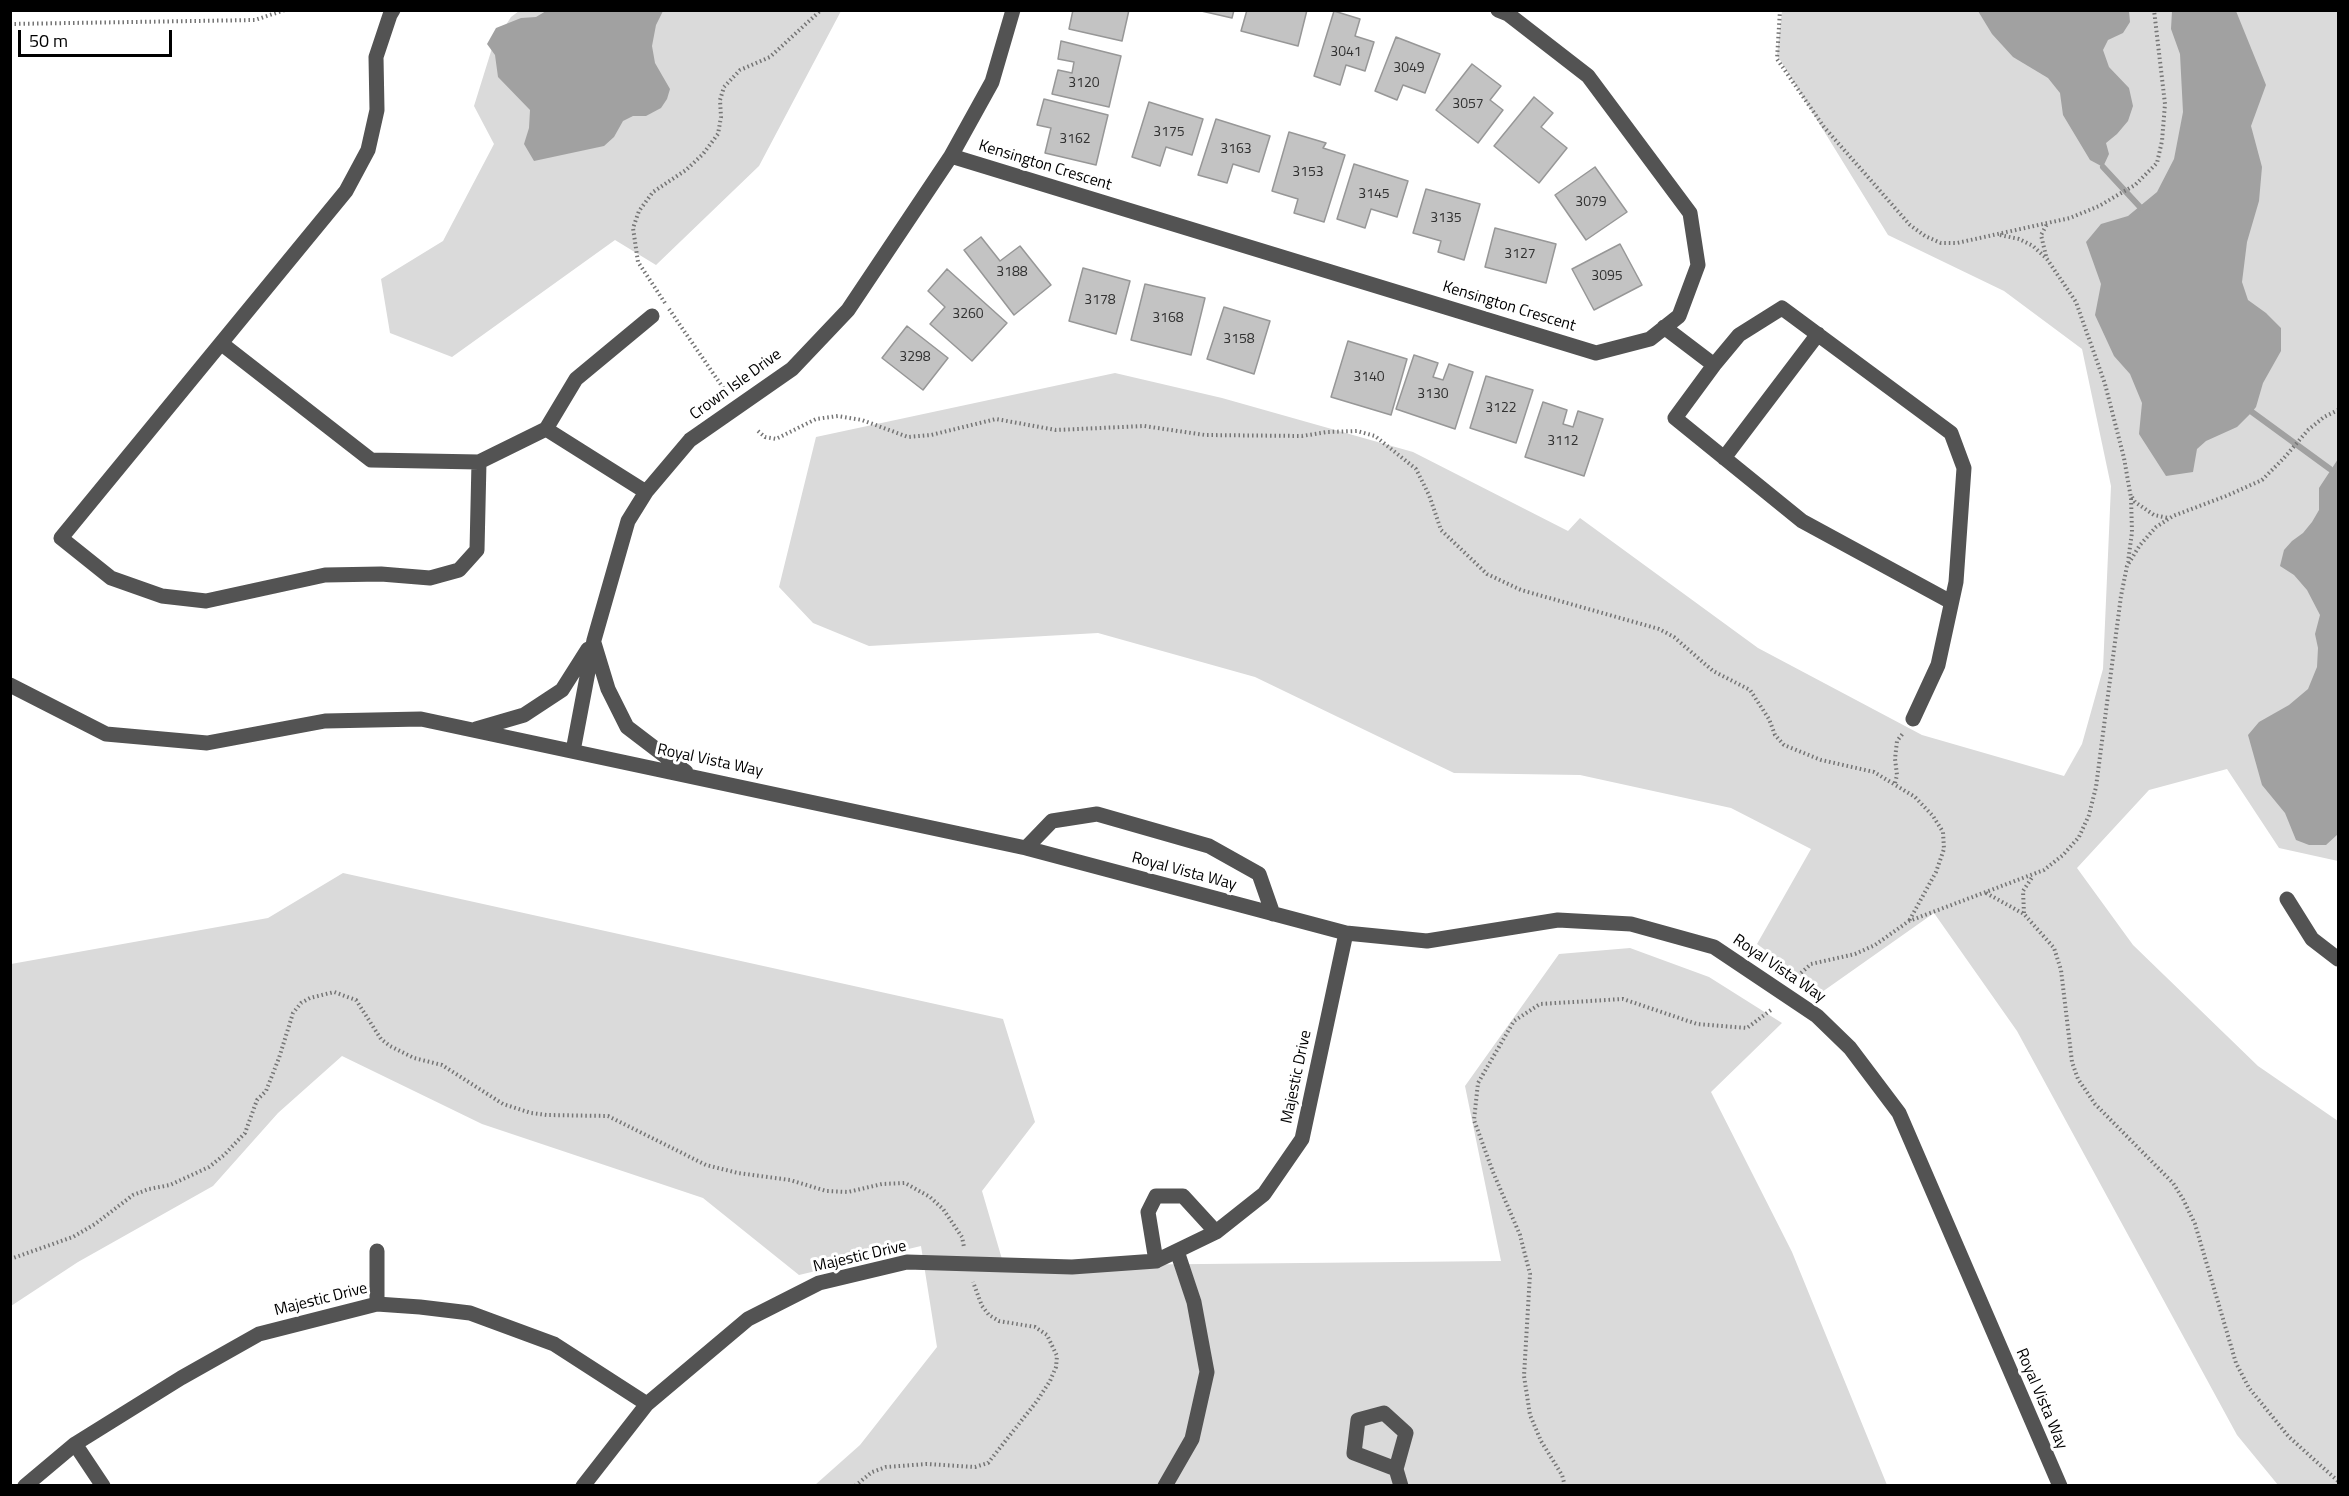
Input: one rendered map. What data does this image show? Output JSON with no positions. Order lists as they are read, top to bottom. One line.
{"streets":{"street":["Kensington Crescent","Crown Isle Drive","Royal Vista Way","Majestic Drive"]},"crossings":[["Kensington Crescent","Crown Isle Drive"],["Crown Isle Drive","Royal Vista Way"],["Royal Vista Way","Majestic Drive"]],"house_numbers":["3041","3049","3120","3057","3175","3162","3163","3153","3145","3079","3135","3127","3188","3095","3178","3260","3168","3158","3298","3140","3130","3122","3112"],"scale_bar":"50 m"}
